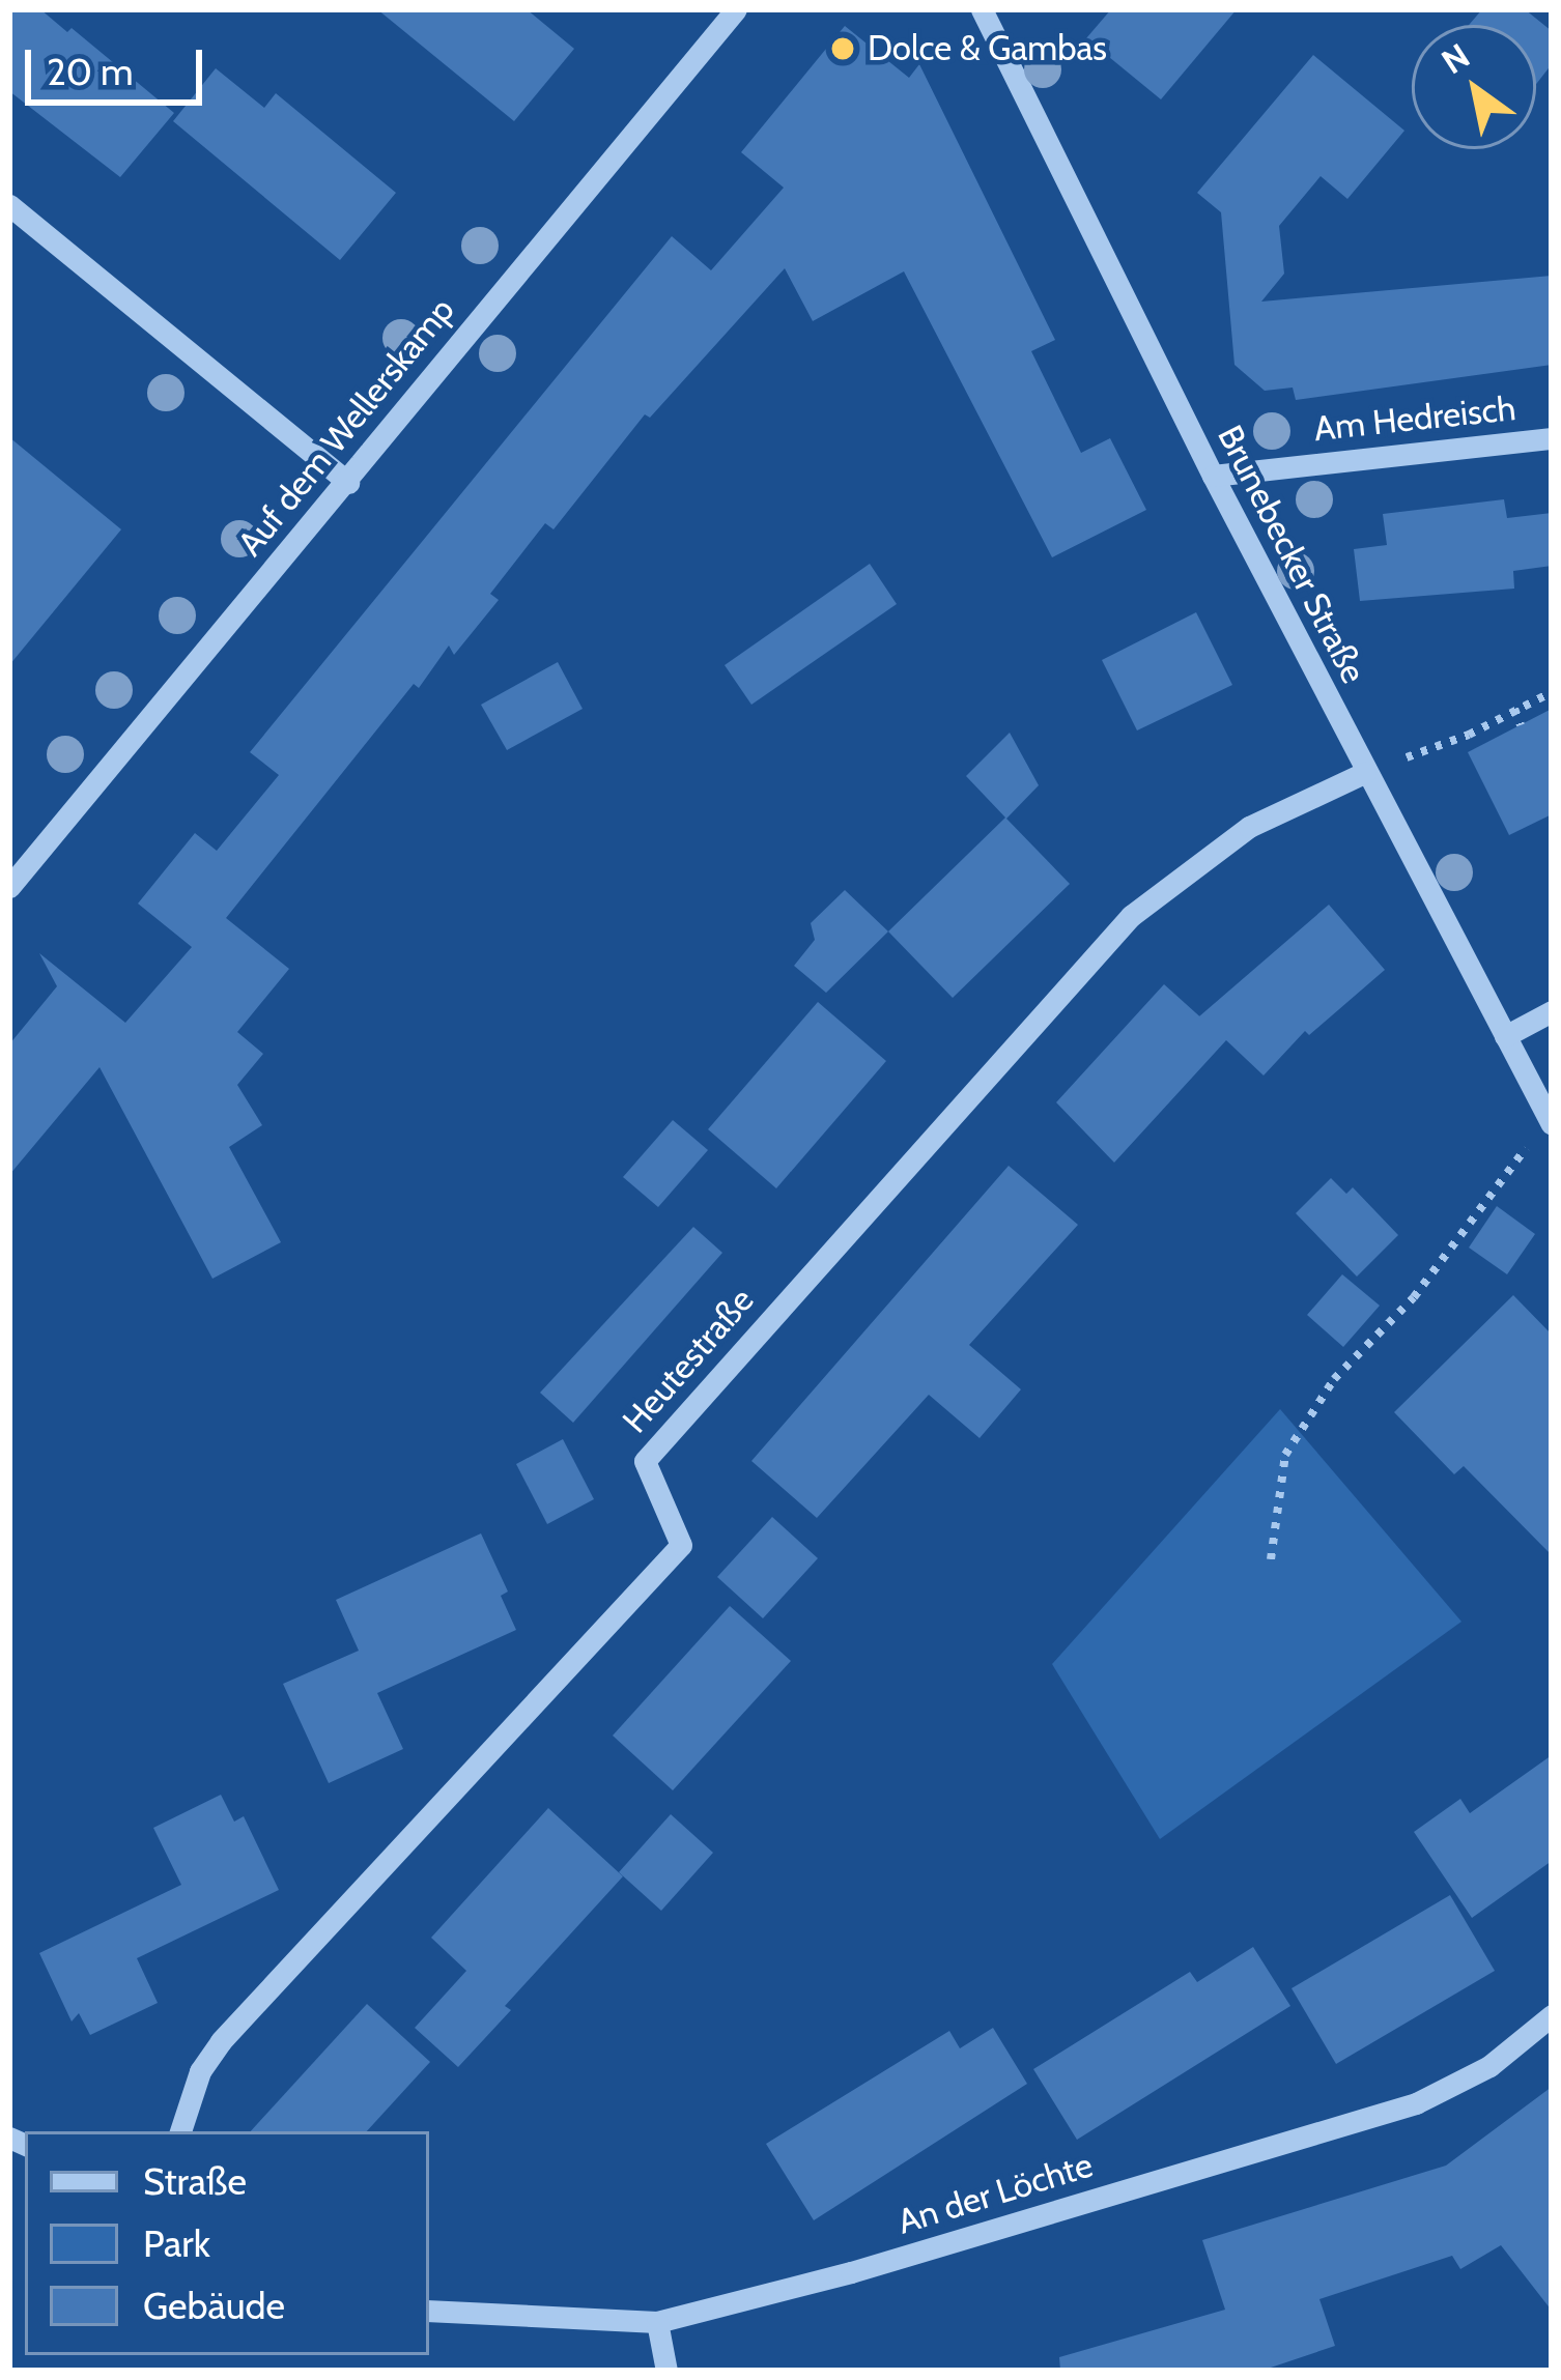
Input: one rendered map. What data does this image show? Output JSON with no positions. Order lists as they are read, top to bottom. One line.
{"streets":{"street":["Am Hedreisch","Auf dem Wellerskamp","Brunebecker Straße","Heutestraße","An der Löchte"]},"crossings":[["Am Hedreisch","Brunebecker Straße"],["Brunebecker Straße","Heutestraße"]],"places":["Dolce & Gambas"],"legend":["Straße","Park","Gebäude"],"scale_bar":"20 m","north":"top left"}
